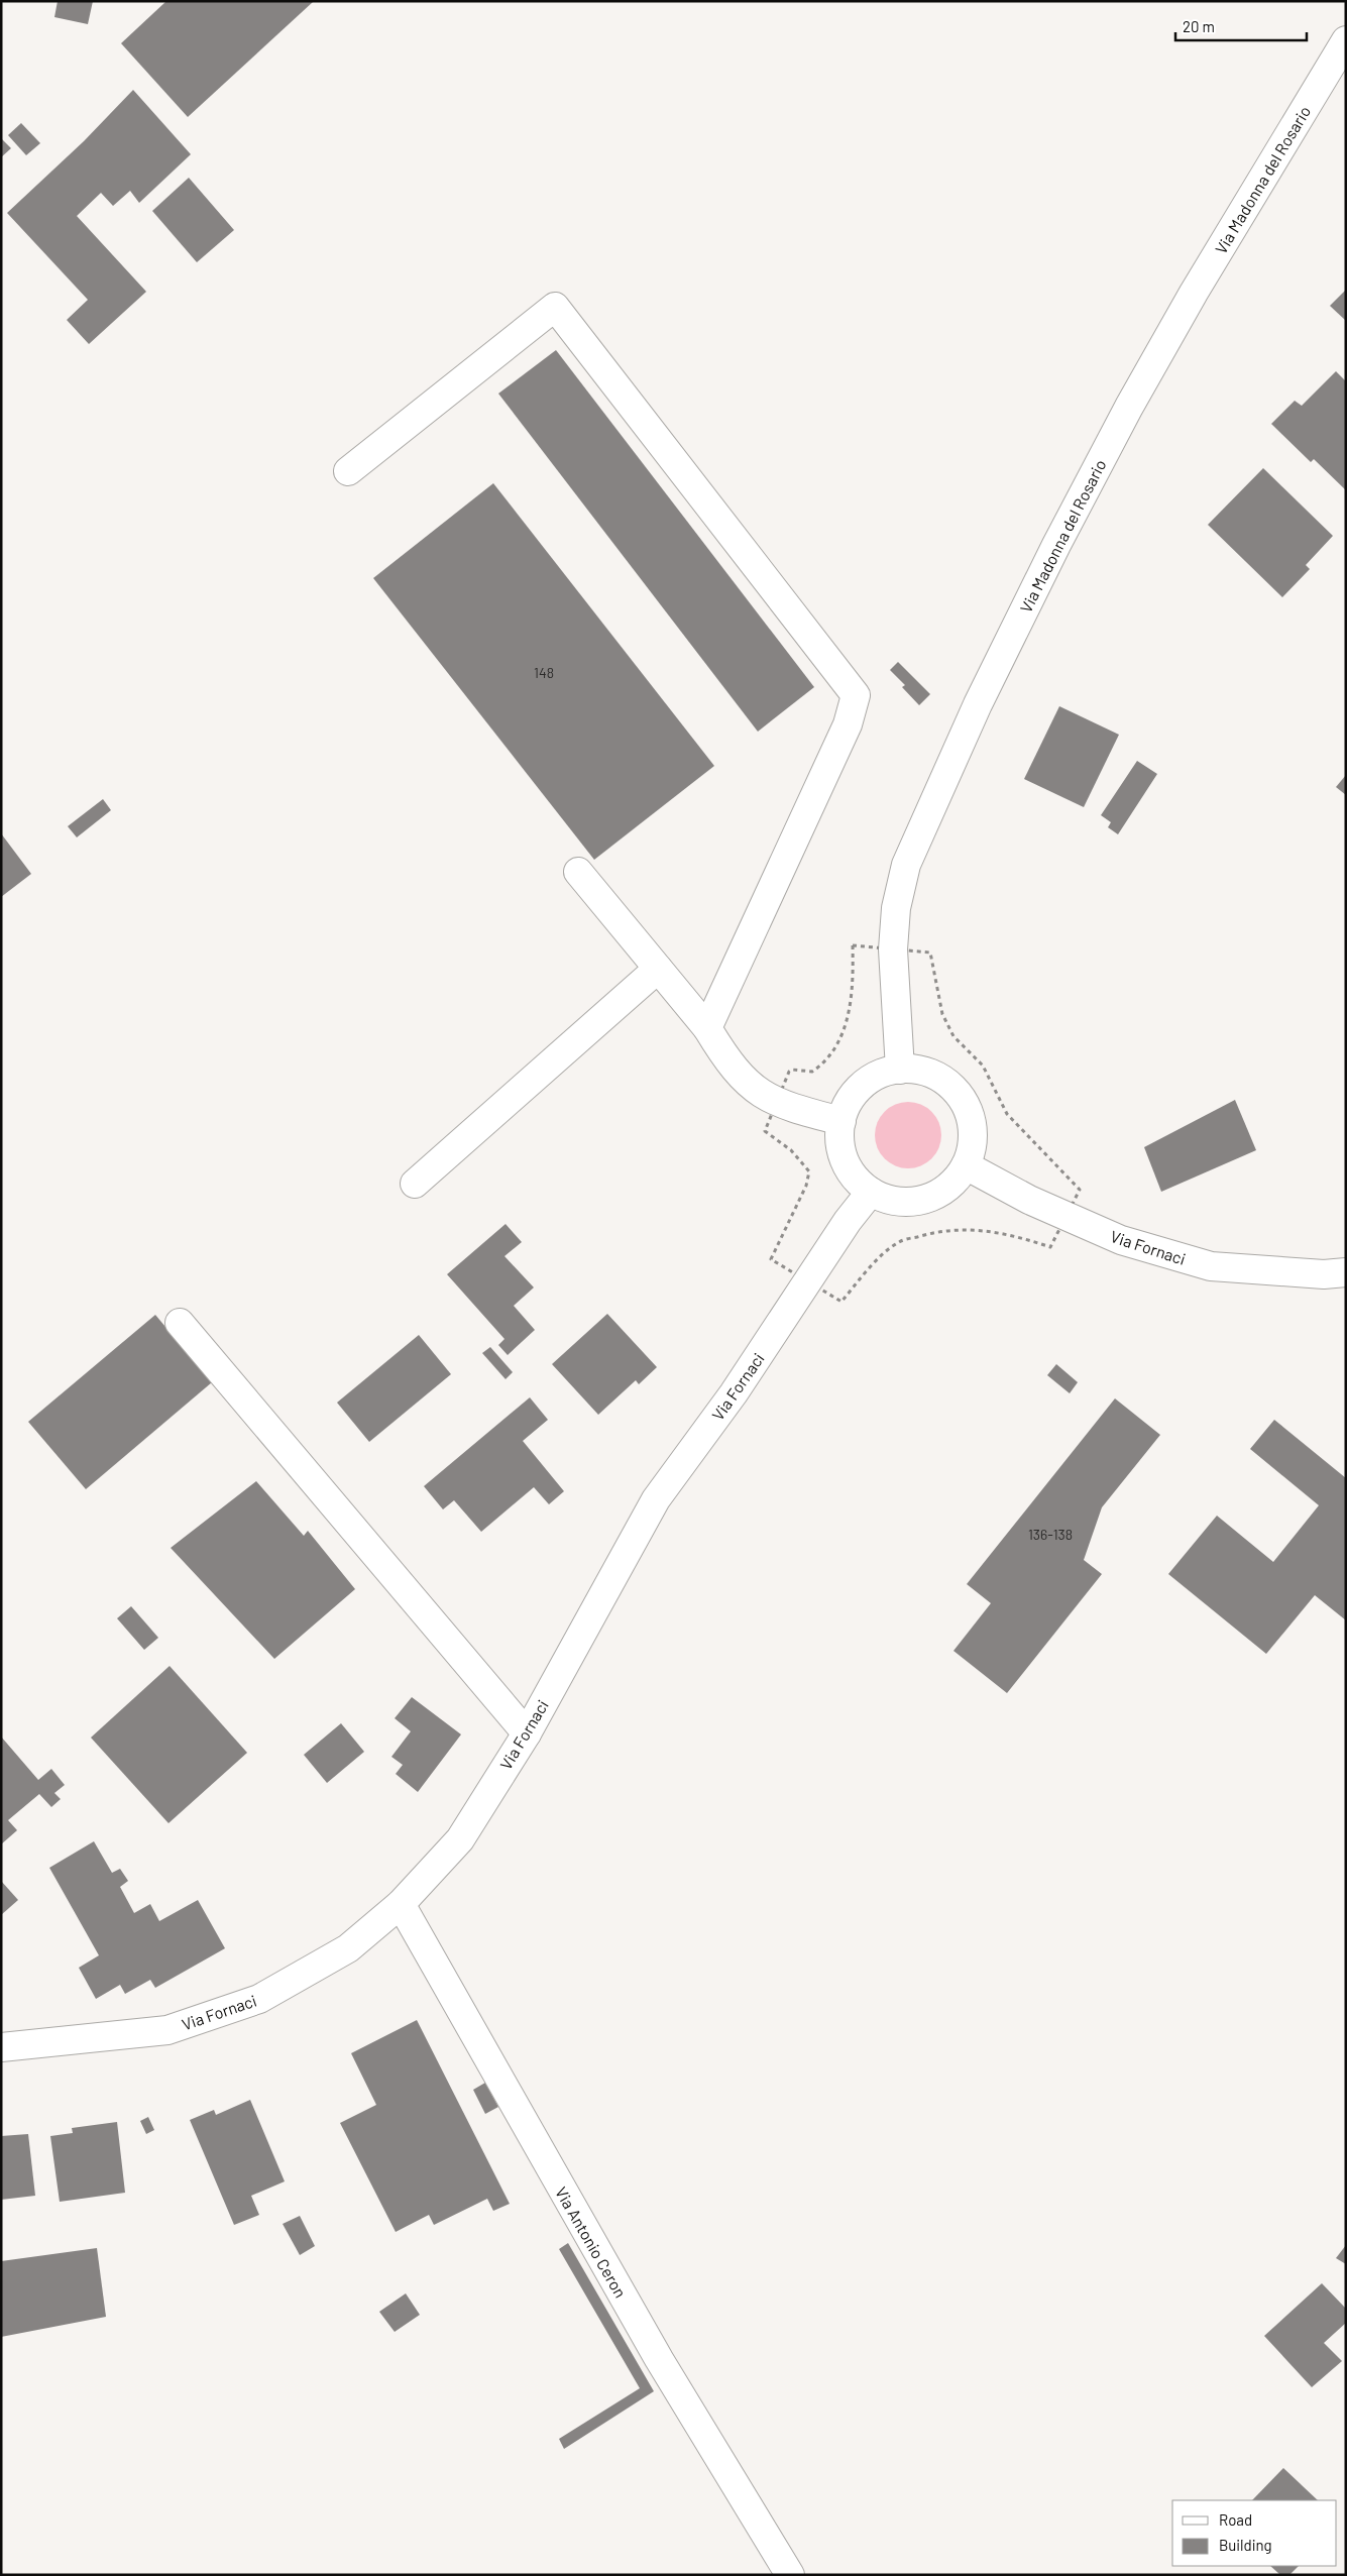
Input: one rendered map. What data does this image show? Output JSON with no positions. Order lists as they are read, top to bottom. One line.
{"streets":{"street":["Via Madonna del Rosario","Via Fornaci","Via Antonio Ceron"]},"crossings":[["Via Madonna del Rosario","Via Fornaci"],["Via Fornaci","Via Antonio Ceron"]],"house_numbers":["148","136-138"],"legend":["Road","Building"],"scale_bar":"20 m"}
